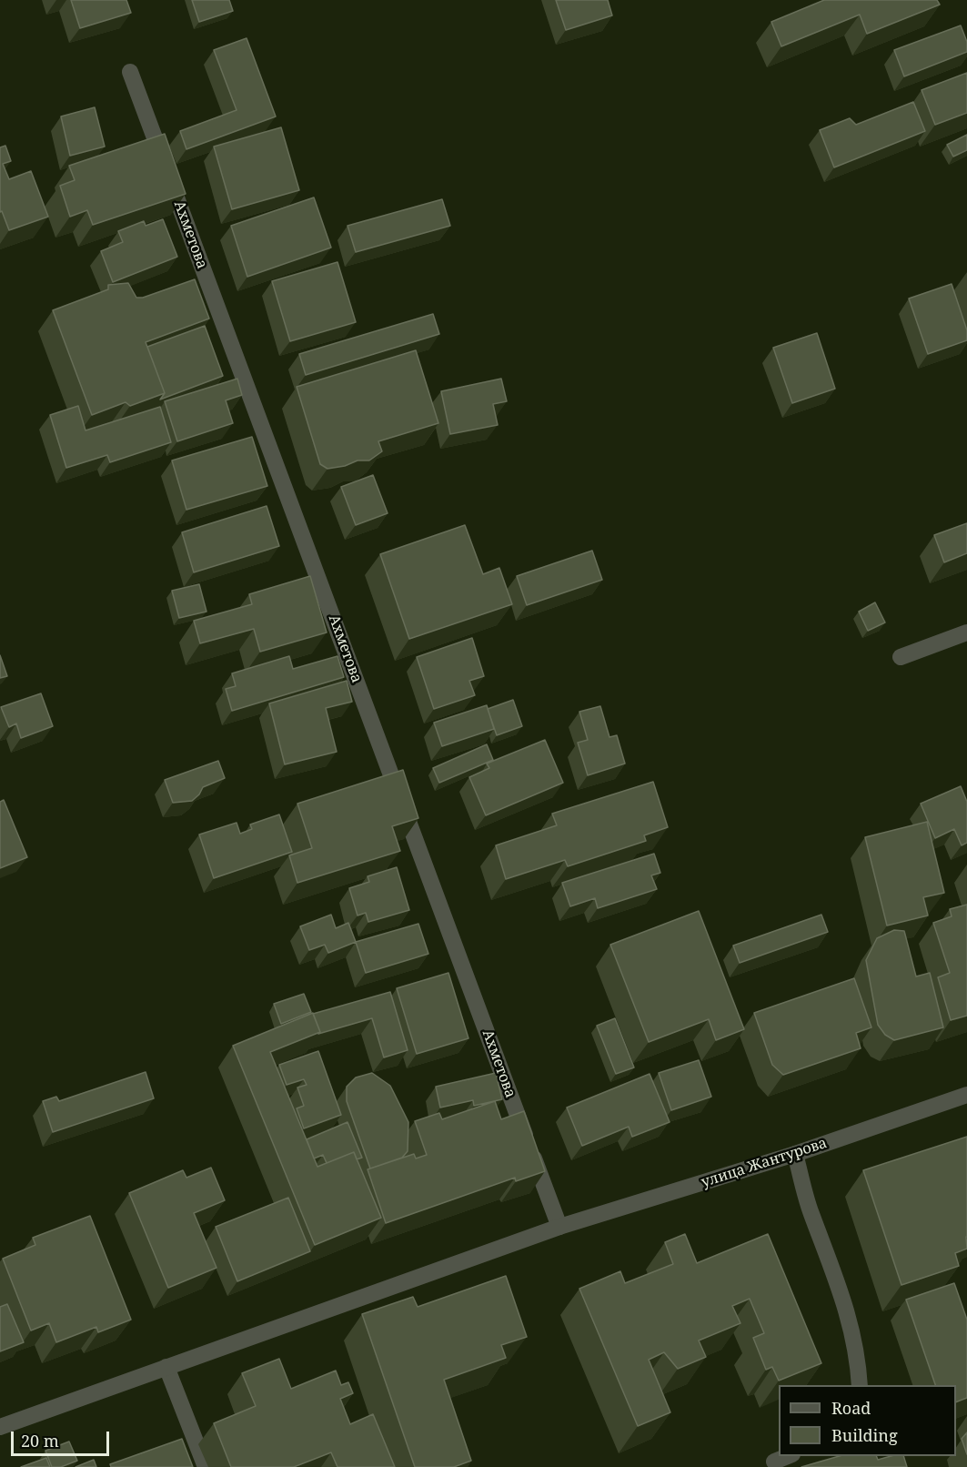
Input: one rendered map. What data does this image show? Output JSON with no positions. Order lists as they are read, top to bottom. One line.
{"streets":{"street":["Ахметова","улица Жантурова"]},"crossings":[["Ахметова","улица Жантурова"]],"legend":["Road","Building"],"scale_bar":"20 m"}
